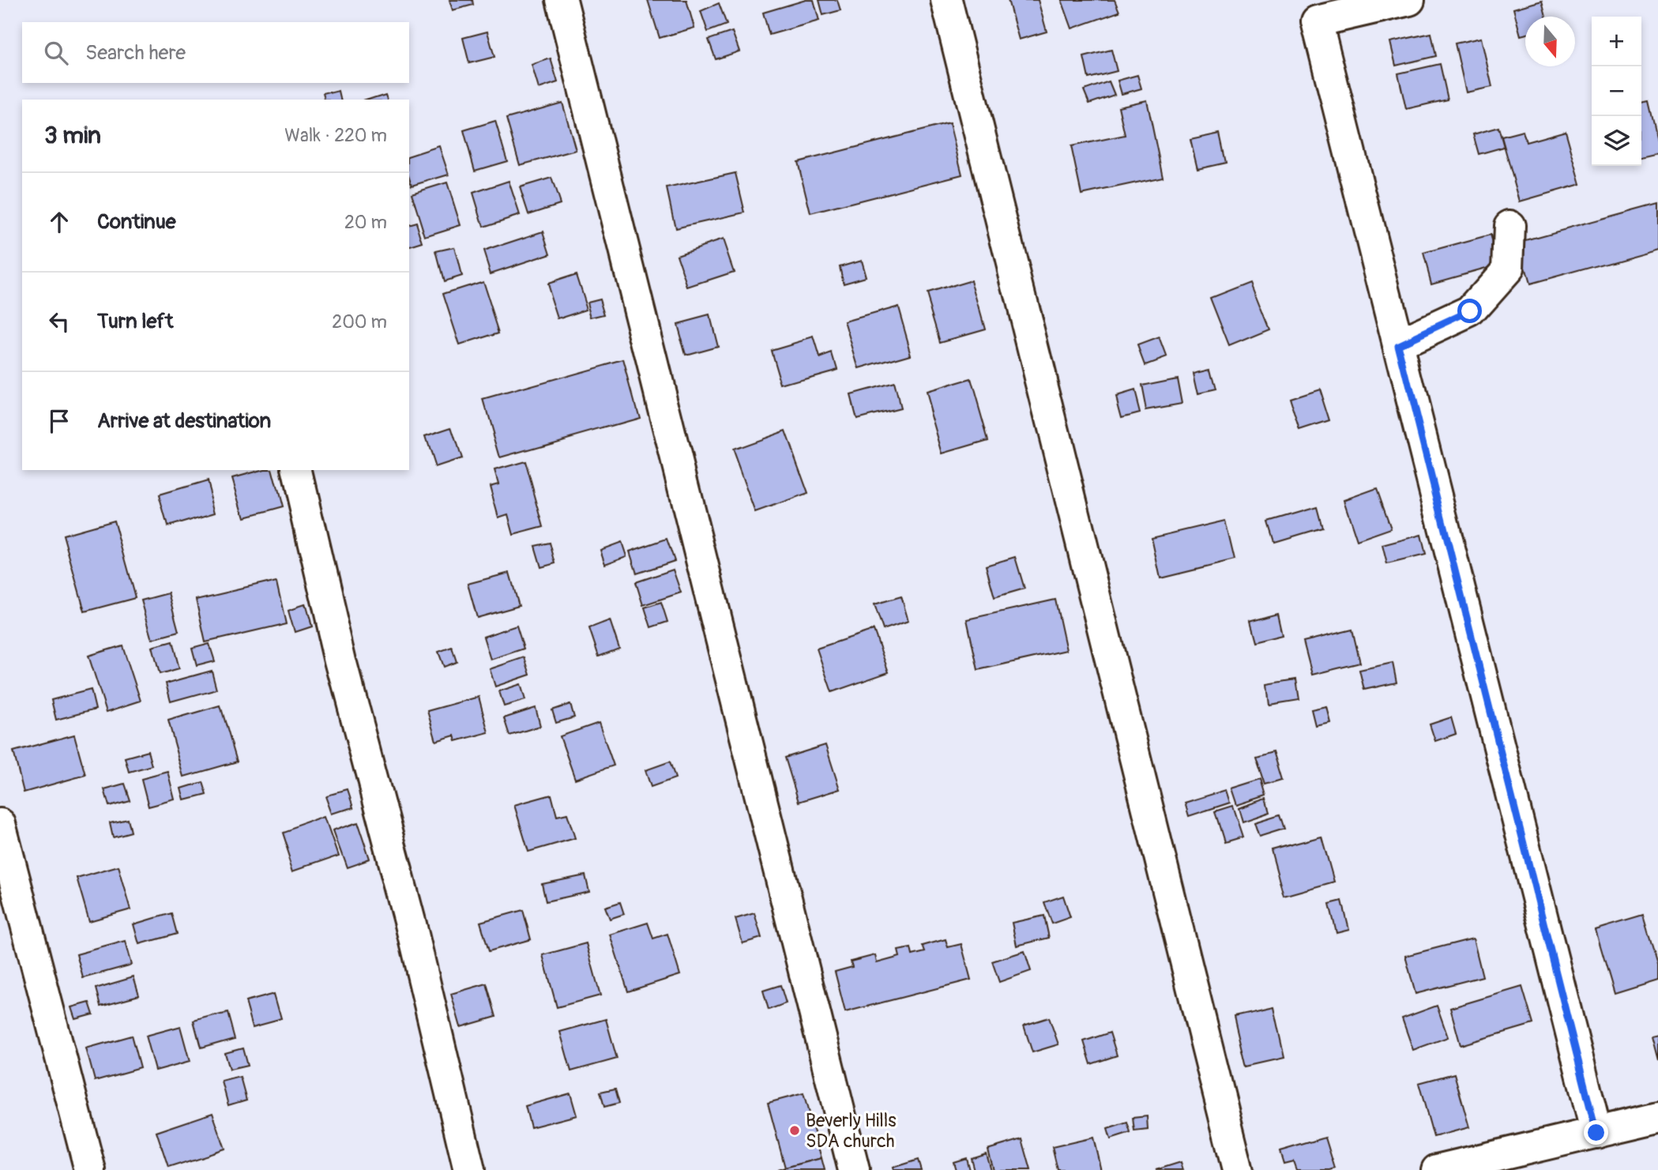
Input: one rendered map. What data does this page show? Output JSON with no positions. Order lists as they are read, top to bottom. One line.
{"places":["Beverly Hills SDA church"],"north":"bottom","page":{"map_buttons":["+","−"],"search":"Search here","heading":["3 min","Walk · 220 m"],"list":[["Continue","20 m"],["Turn left","200 m"],"Arrive at destination"]}}
